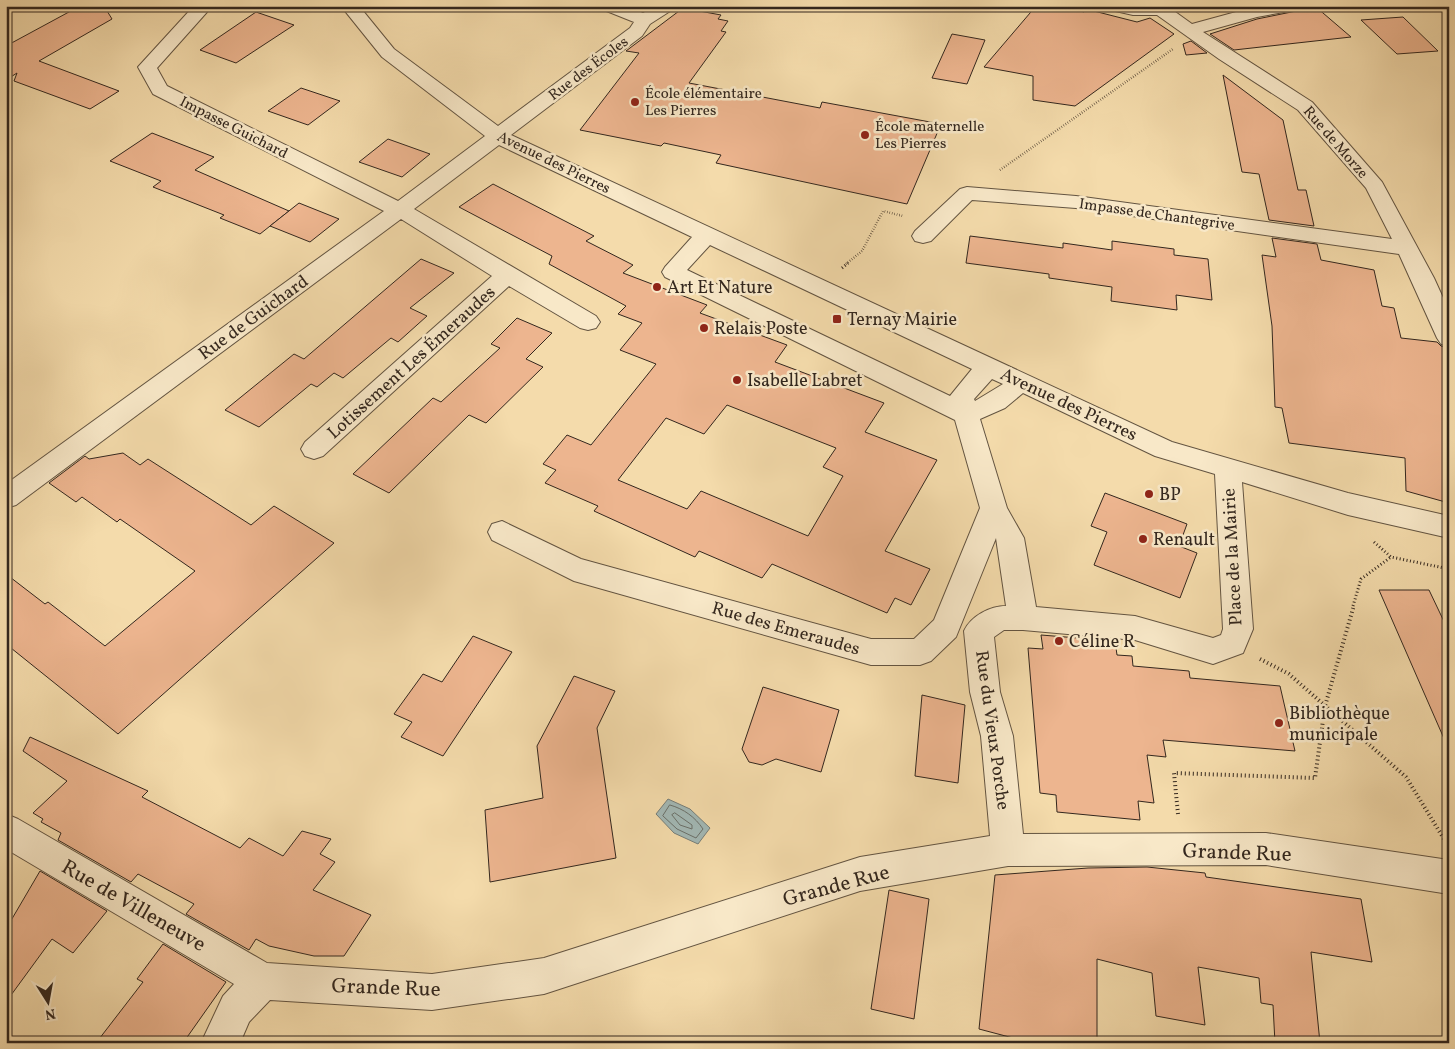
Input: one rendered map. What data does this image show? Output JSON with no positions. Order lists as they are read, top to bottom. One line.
{"streets":{"street":["Rue des Écoles","Impasse Guichard","Rue de Morze","Avenue des Pierres","Impasse de Chantegrive","Rue de Guichard","Lotissement Les Émeraudes","Place de la Mairie","Rue des Emeraudes","Rue du Vieux Porche","Grande Rue","Rue de Villeneuve"]},"crossings":[["Rue des Écoles","Avenue des Pierres"],["Rue des Écoles","Rue de Guichard"],["Impasse Guichard","Rue de Guichard"],["Impasse Guichard","Lotissement Les Émeraudes"],["Rue de Morze","Impasse de Chantegrive"],["Avenue des Pierres","Rue de Guichard"],["Avenue des Pierres","Place de la Mairie"],["Rue de Guichard","Lotissement Les Émeraudes"],["Rue du Vieux Porche","Grande Rue"],["Grande Rue","Rue de Villeneuve"]],"places":{"other":["École élémentaire Les Pierres","École maternelle Les Pierres","Art Et Nature","Relais Poste","Isabelle Labret","BP","Renault","Céline R","Bibliothèque municipale"],"transit":["Ternay Mairie"]},"north":"bottom"}
